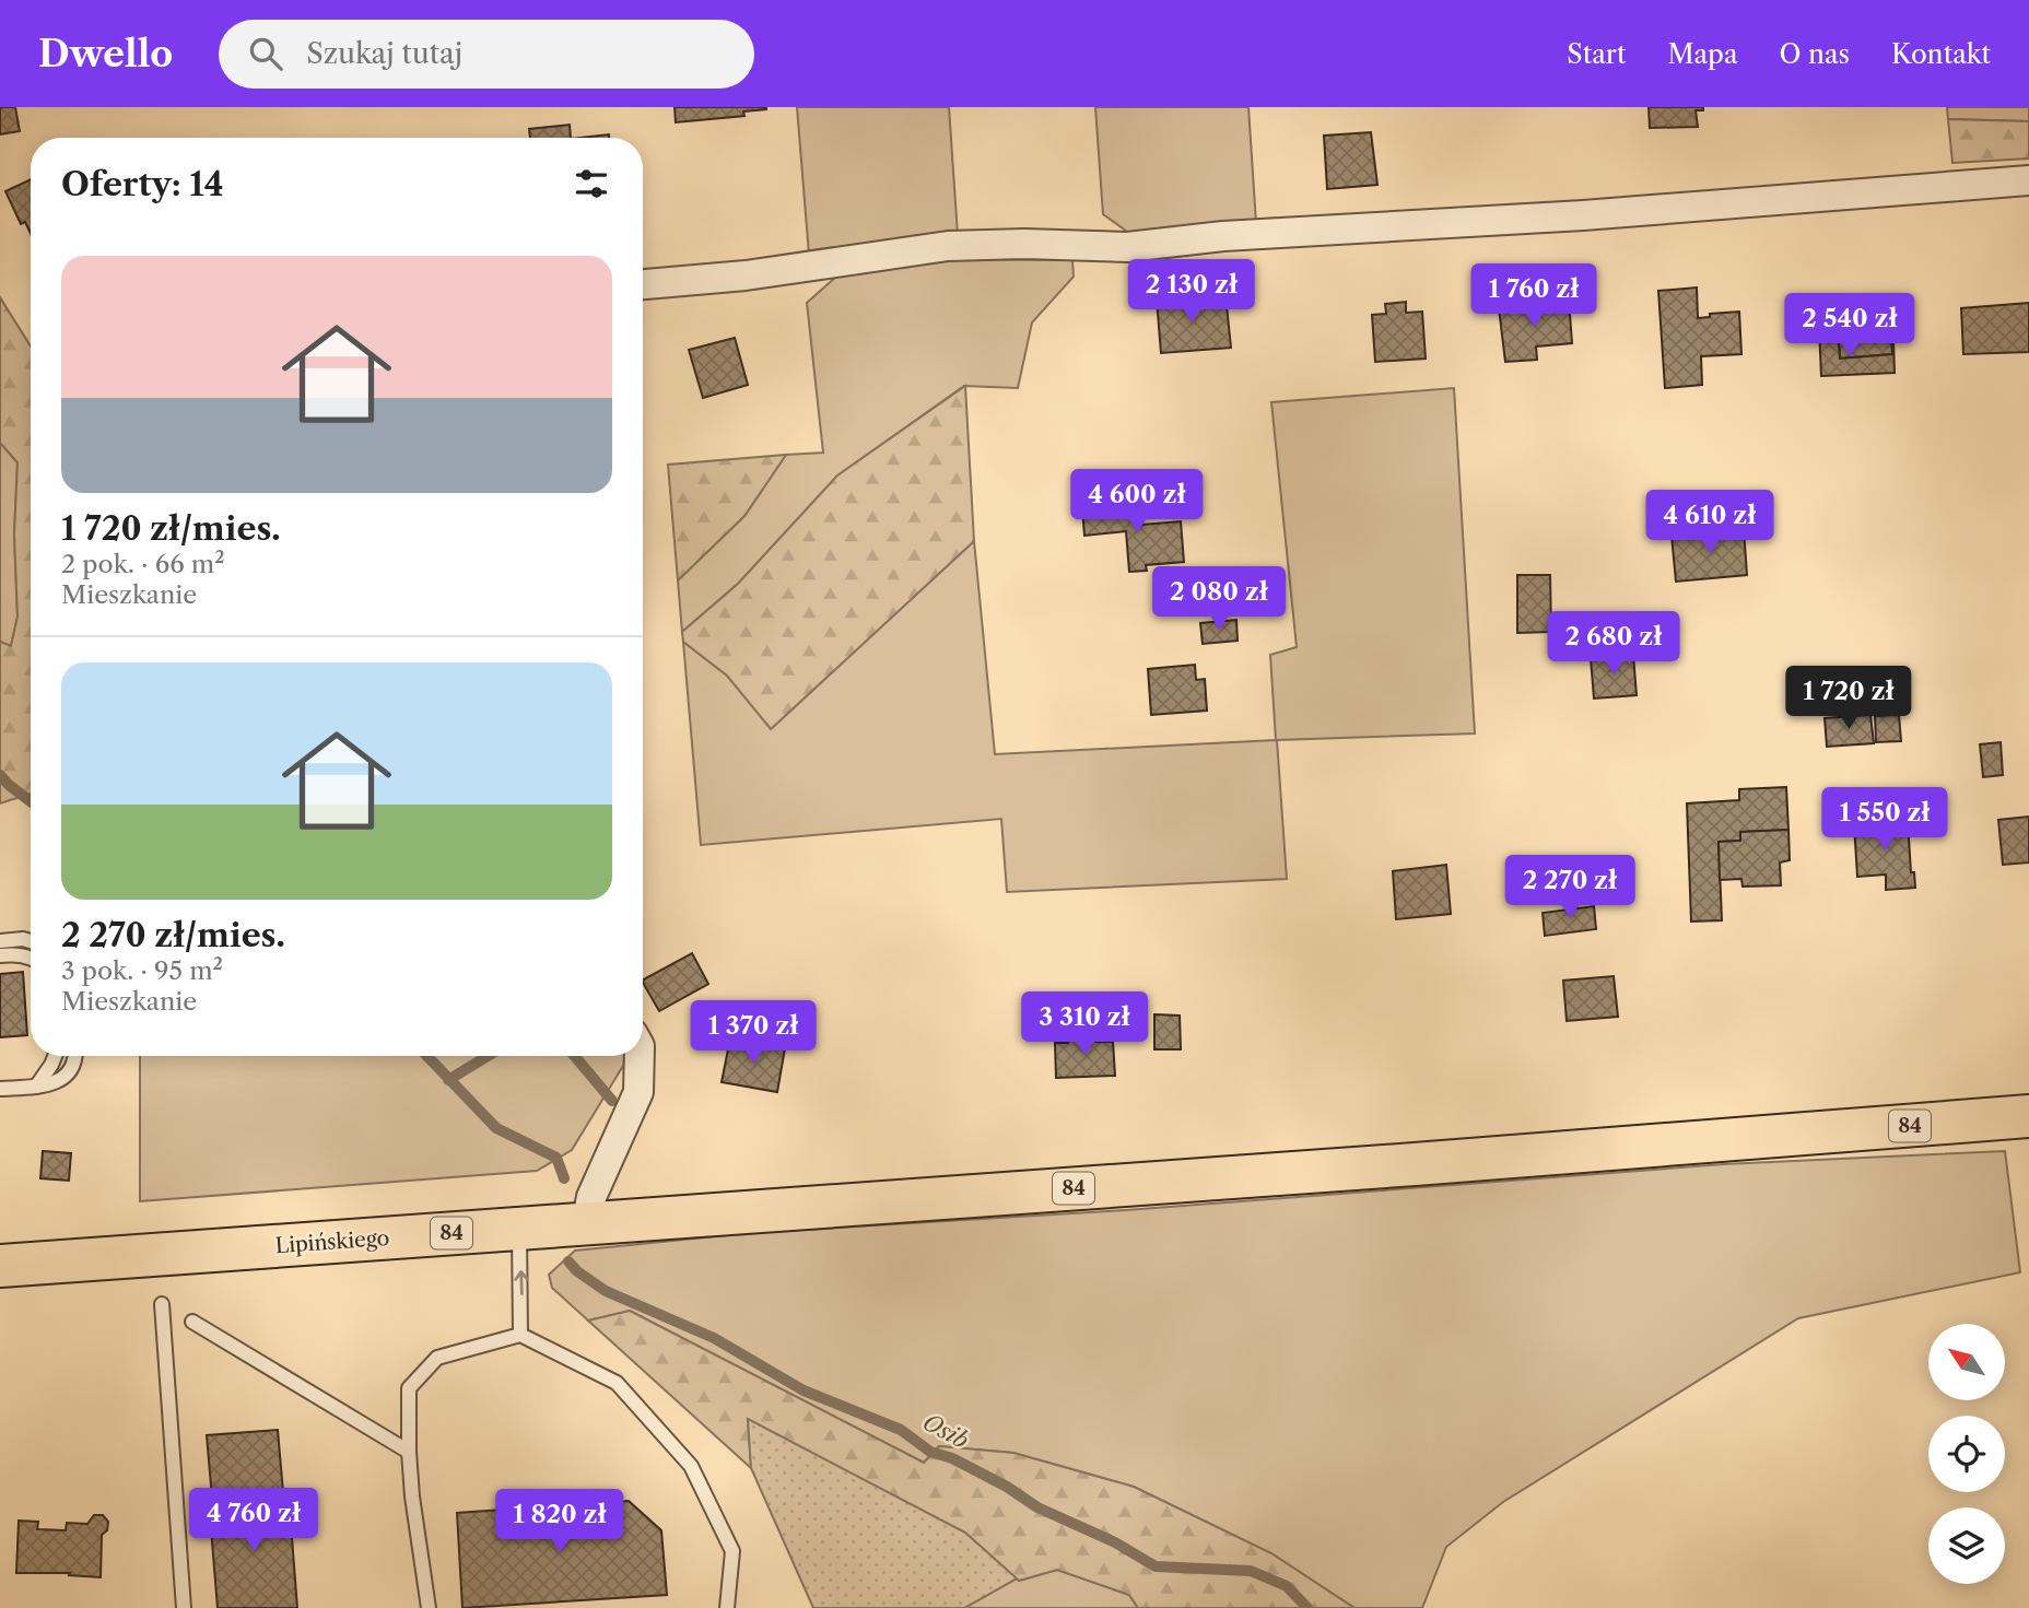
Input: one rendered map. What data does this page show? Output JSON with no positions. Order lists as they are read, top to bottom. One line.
{"streets":{"main road":["84","Lipińskiego"]},"water":["Osib"],"north":"top left","page":{"header":"Dwello","search":"Szukaj tutaj","nav":["Start","Mapa","O nas","Kontakt"],"heading":"Oferty: 14","list":[{"name":"1 720 zł/mies.","note":"2 pok. · 66 m² · Mieszkanie"},{"name":"2 270 zł/mies.","note":"3 pok. · 95 m² · Mieszkanie"}],"price":["2 130 zł","1 760 zł","2 540 zł","4 600 zł","4 610 zł","2 080 zł","2 680 zł","1 720 zł","1 550 zł","2 270 zł","3 310 zł","1 370 zł","4 760 zł","1 820 zł"]}}
